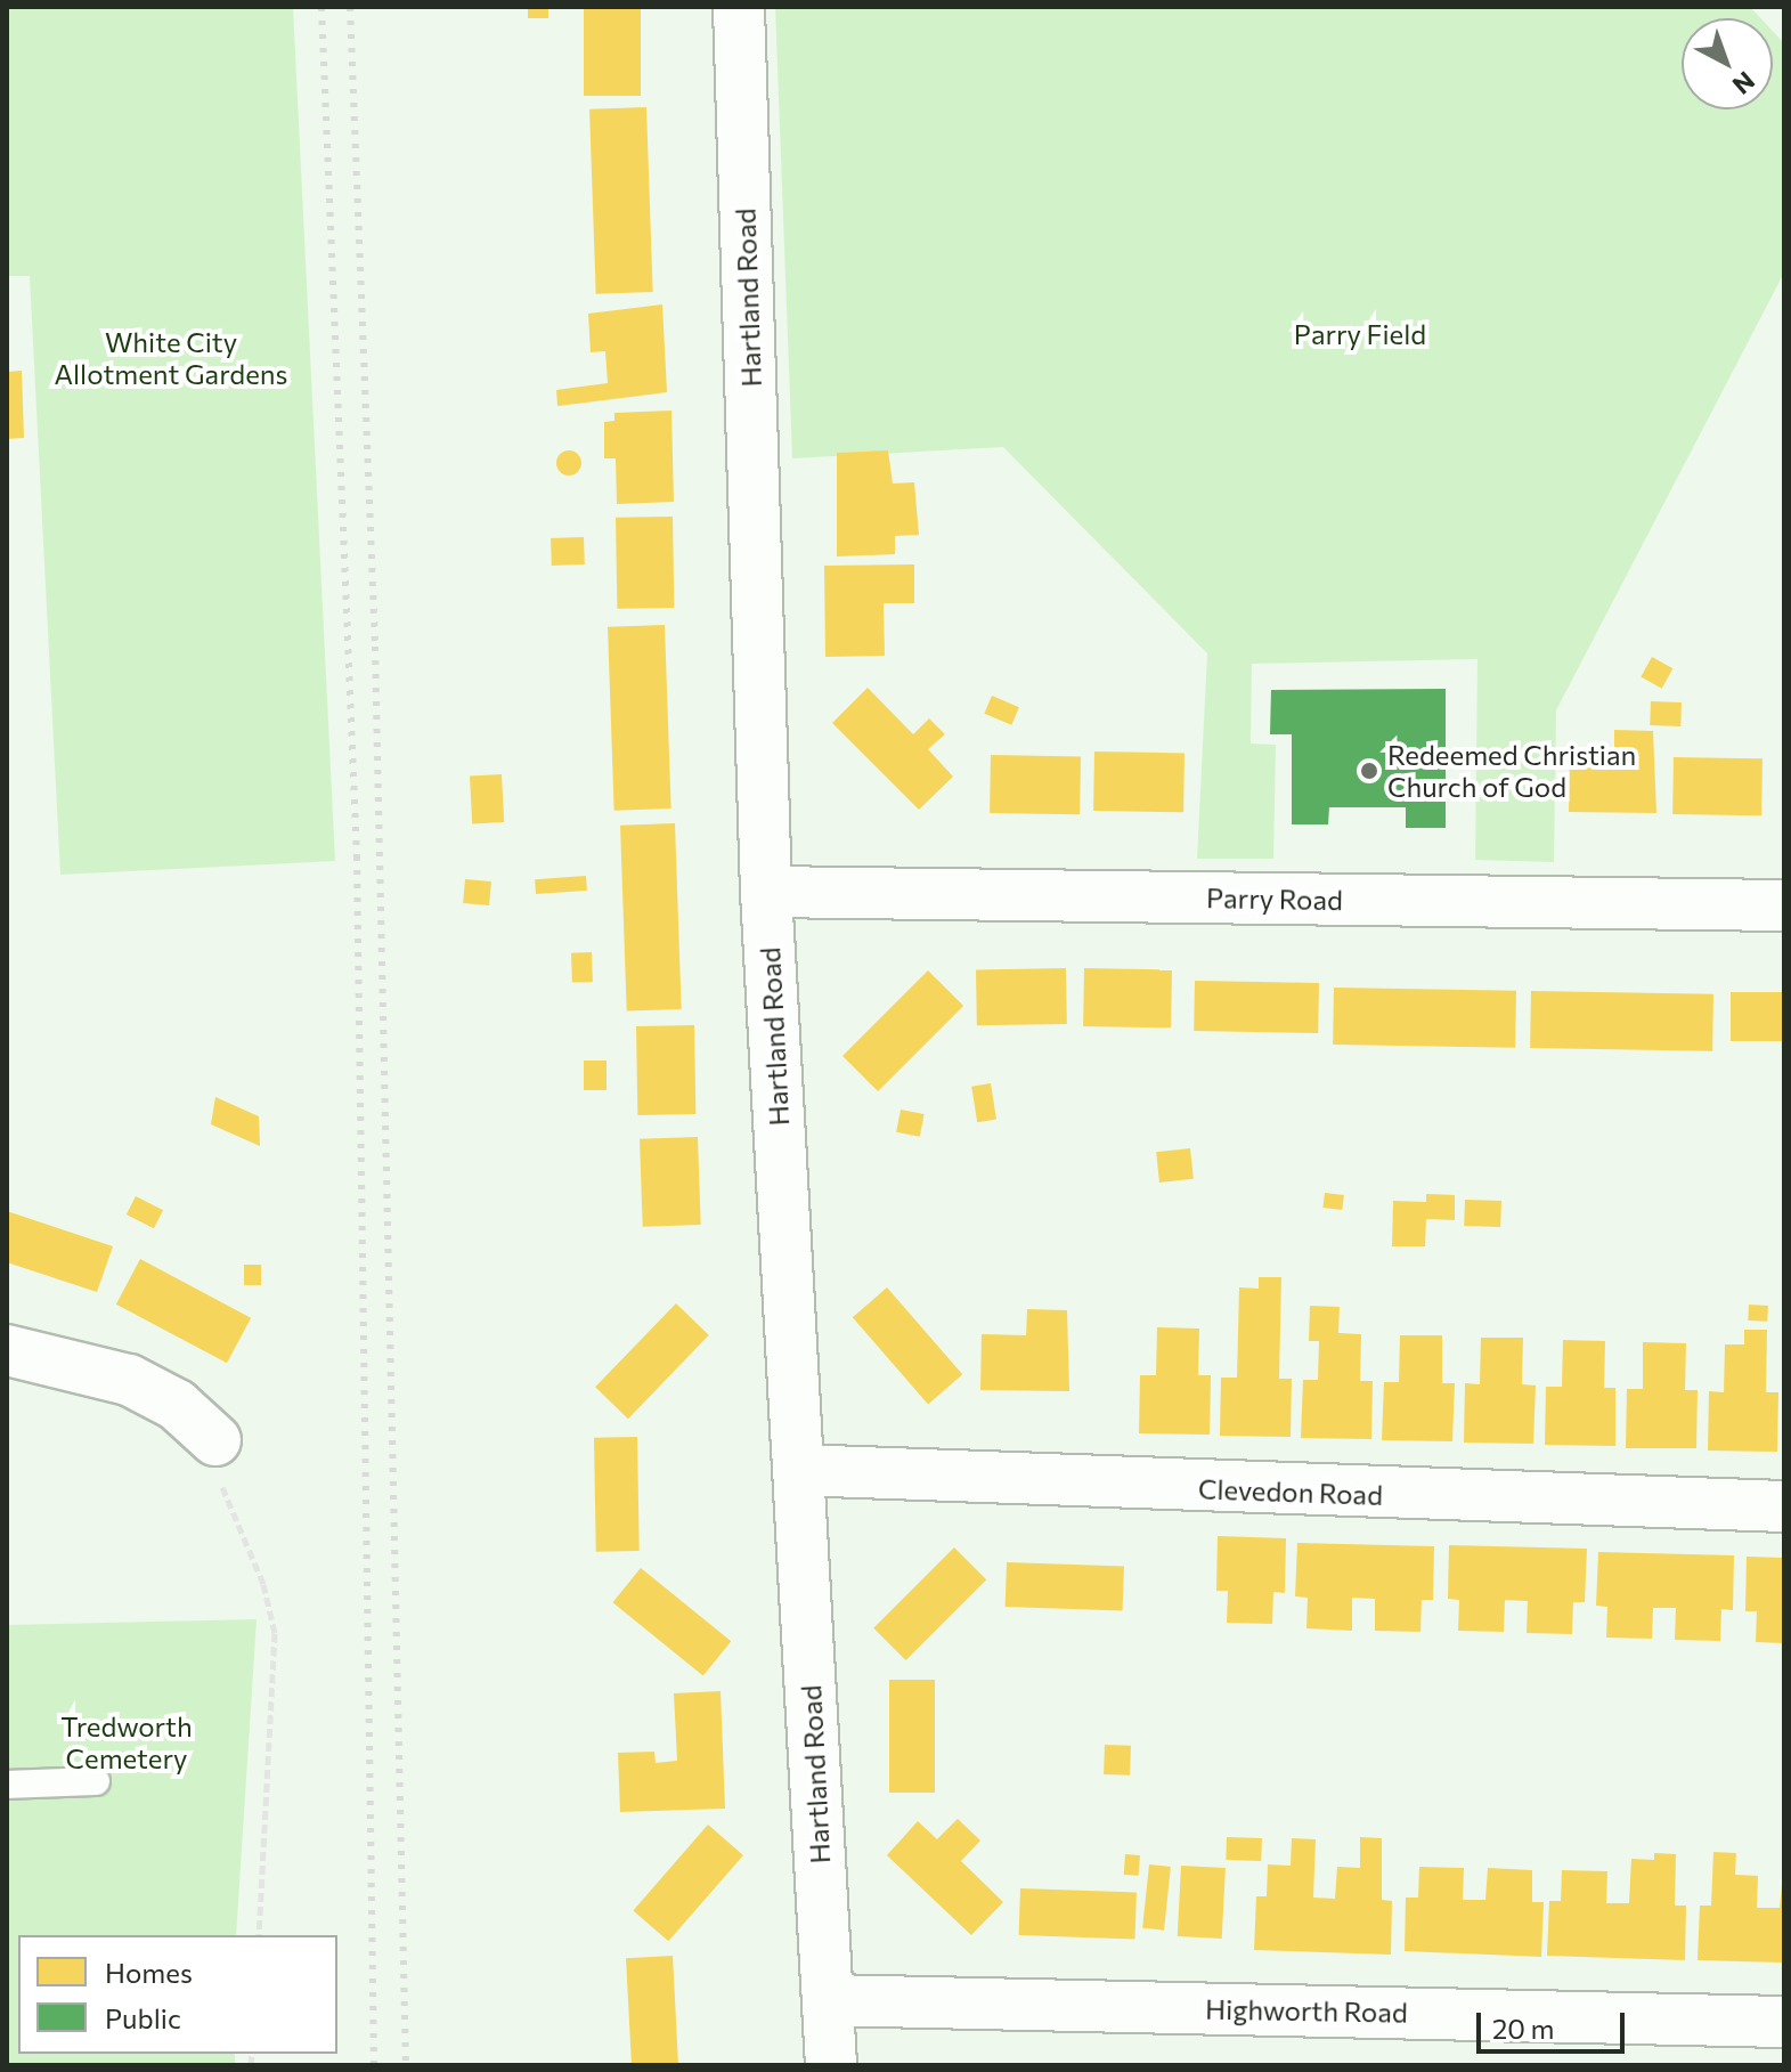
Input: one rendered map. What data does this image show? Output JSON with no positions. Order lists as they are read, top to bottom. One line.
{"streets":{"street":["Hartland Road","Parry Road","Clevedon Road","Highworth Road"]},"crossings":[["Hartland Road","Parry Road"],["Hartland Road","Clevedon Road"],["Hartland Road","Highworth Road"]],"parks":["Parry Field","White City Allotment Gardens","Tredworth Cemetery"],"places":["Redeemed Christian Church of God"],"legend":["Homes","Public"],"scale_bar":"20 m","north":"bottom right"}
